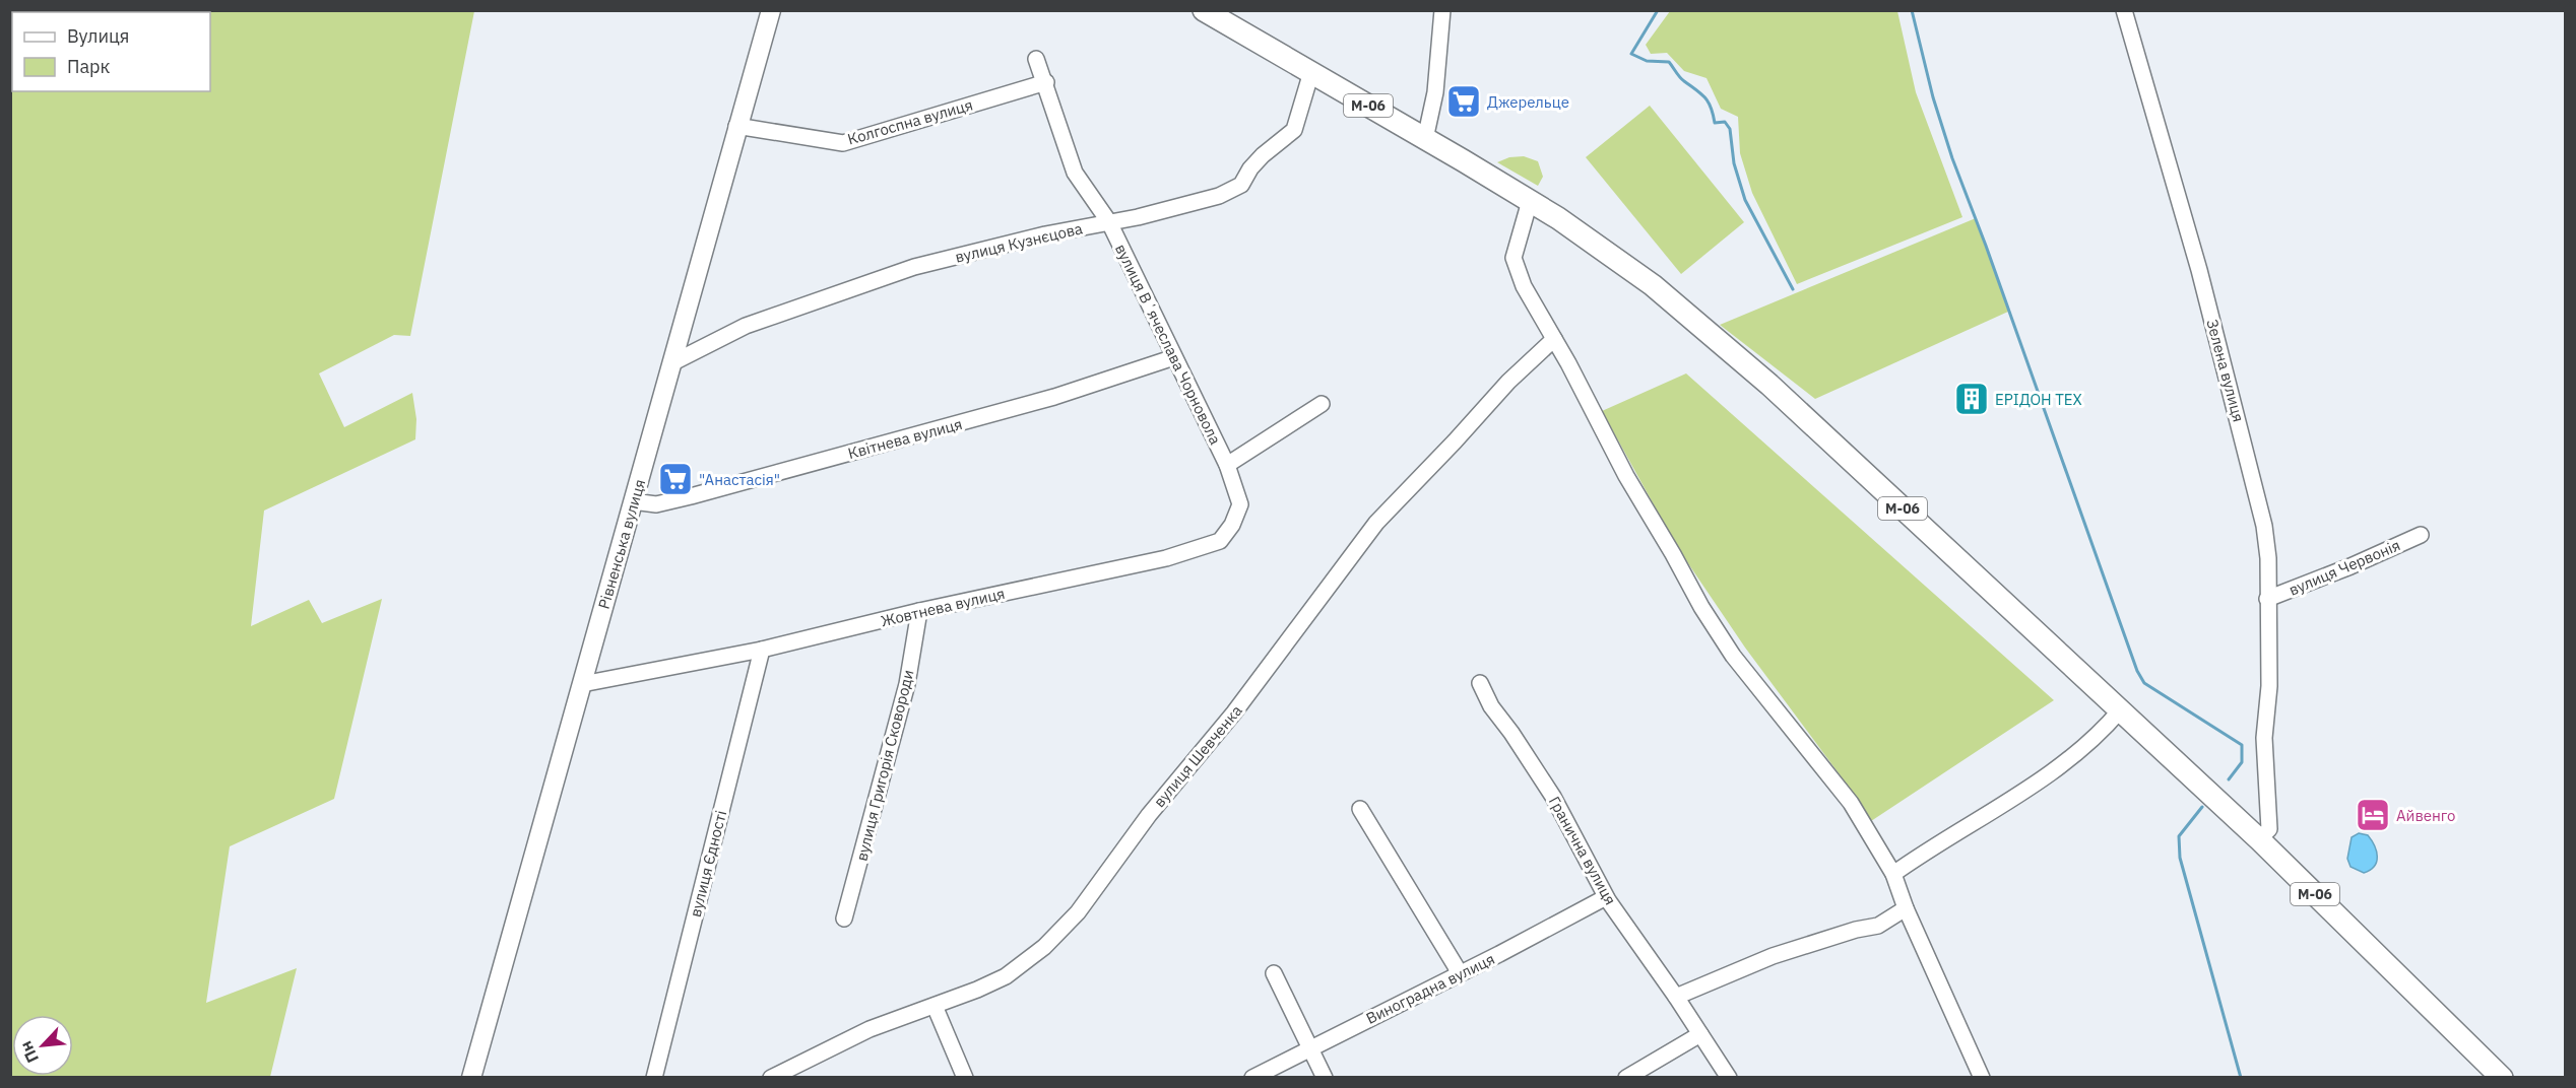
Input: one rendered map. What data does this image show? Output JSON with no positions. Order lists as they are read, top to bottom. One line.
{"streets":{"highway":["М-06"],"main road":["Рівненська вулиця"],"street":["Колгоспна вулиця","вулиця Кузнєцова","вулиця Вʼячеслава Чорновола","Зелена вулиця","Квітнева вулиця","вулиця Червонія","Жовтнева вулиця","вулиця Шевченка","вулиця Григорія Сковороди","Гранична вулиця","вулиця Єдності","Виноградна вулиця"]},"crossings":[["М-06","вулиця Кузнєцова"],["М-06","Зелена вулиця"],["Колгоспна вулиця","вулиця Вʼячеслава Чорновола"],["Колгоспна вулиця","Рівненська вулиця"],["вулиця Кузнєцова","вулиця Вʼячеслава Чорновола"],["вулиця Кузнєцова","Рівненська вулиця"],["вулиця Вʼячеслава Чорновола","Квітнева вулиця"],["вулиця Вʼячеслава Чорновола","Жовтнева вулиця"],["Зелена вулиця","вулиця Червонія"],["Квітнева вулиця","Рівненська вулиця"],["Рівненська вулиця","Жовтнева вулиця"],["Жовтнева вулиця","вулиця Григорія Сковороди"],["Жовтнева вулиця","вулиця Єдності"],["Гранична вулиця","Виноградна вулиця"]],"places":{"supermarket":["Джерельце","\"Анастасія\""],"building":["ЕРІДОН ТЕХ"],"hotel":["Айвенго"]},"legend":["Вулиця","Парк"],"north":"bottom left"}
